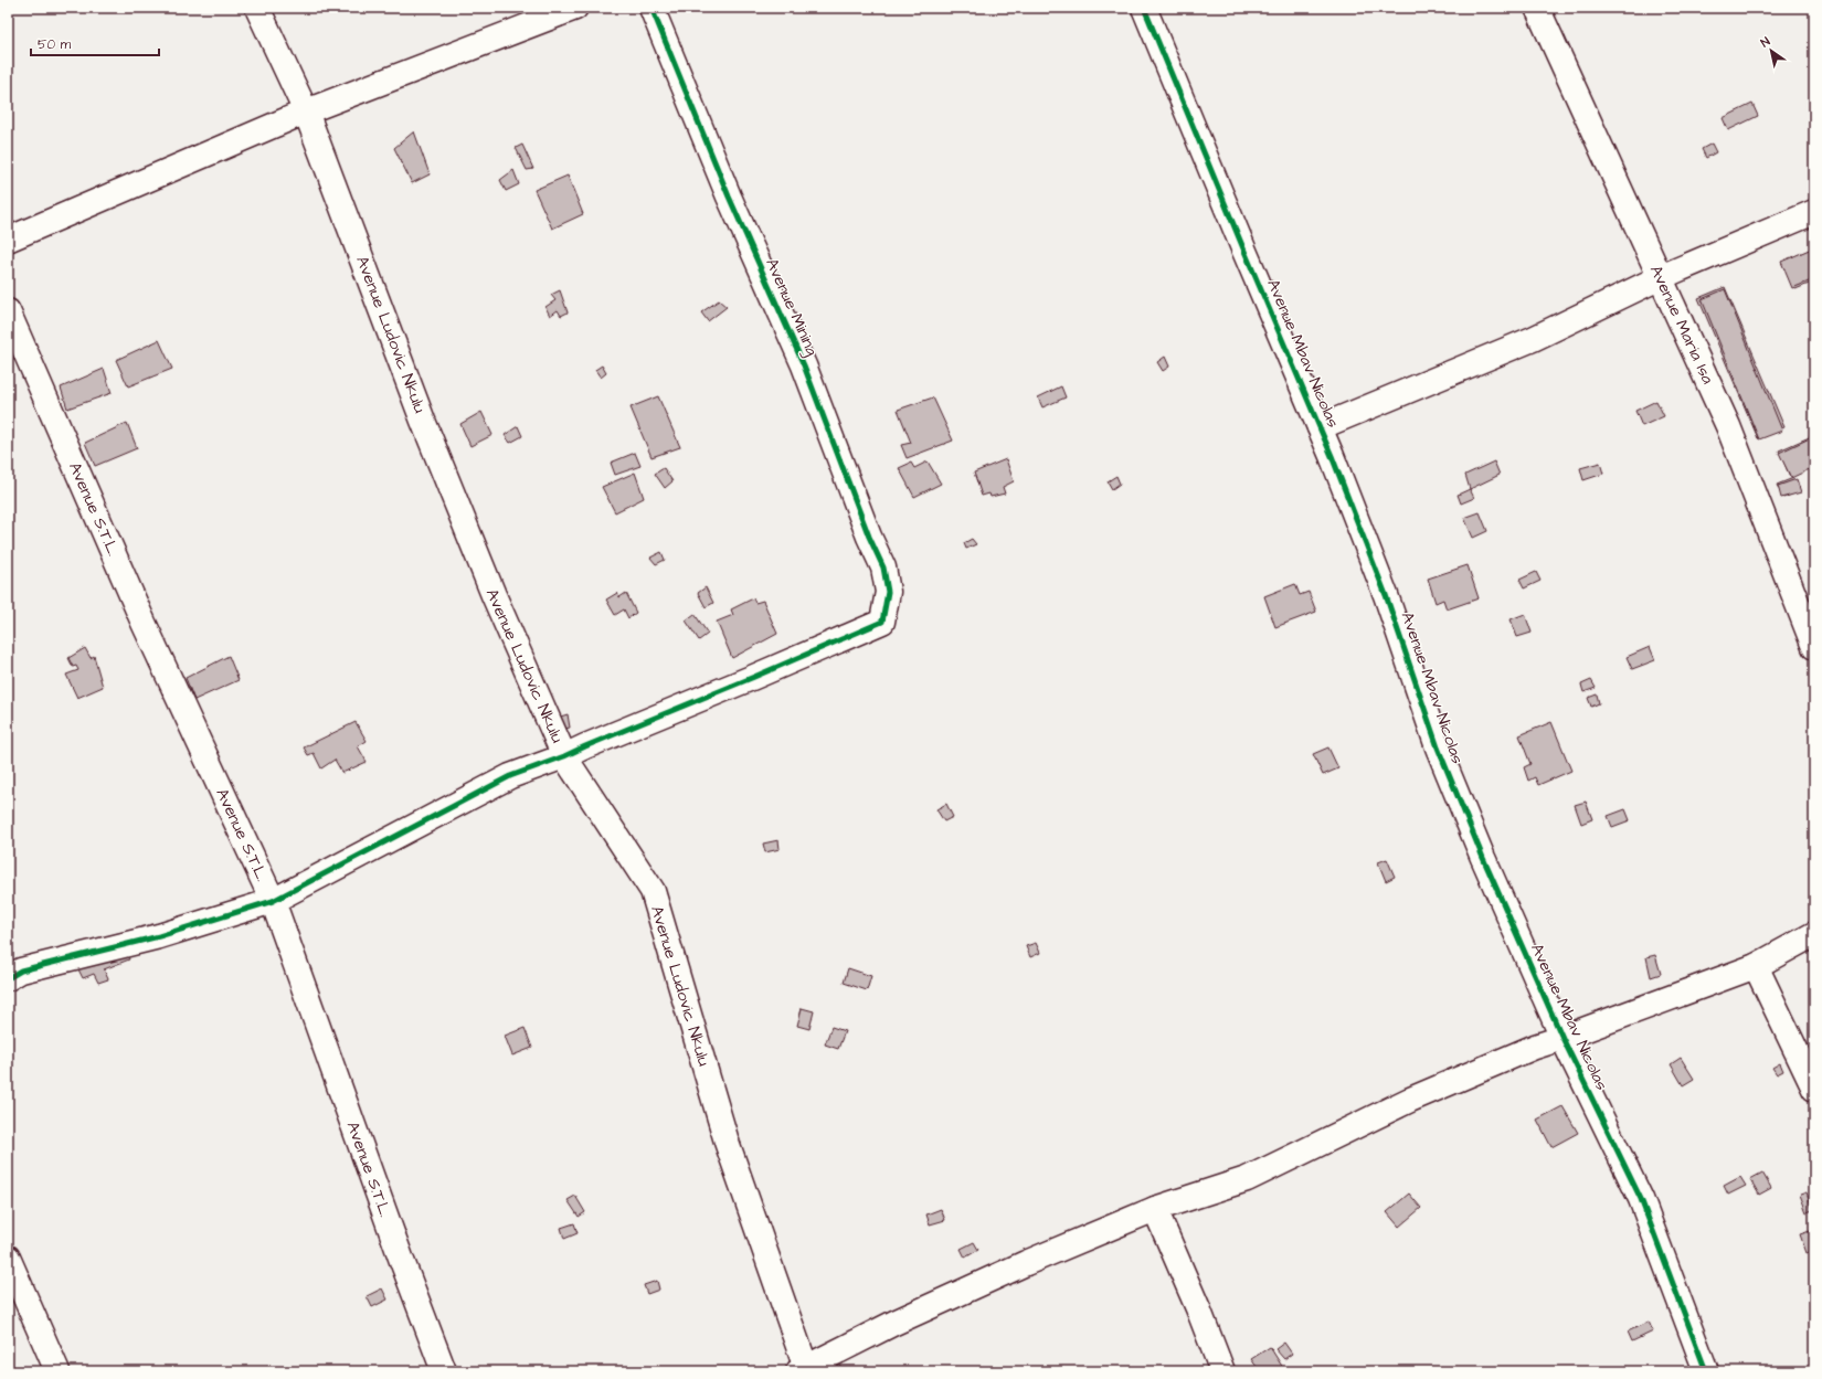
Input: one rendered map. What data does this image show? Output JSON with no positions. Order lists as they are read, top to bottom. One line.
{"streets":{"street":["Avenue Mining","Avenue Maria Isa","Avenue Ludovic Nkulu","Avenue Mbav Nicolas","Avenue S.T.L."]},"crossings":[["Avenue Mining","Avenue Ludovic Nkulu"]],"scale_bar":"50 m","north":"top left"}
